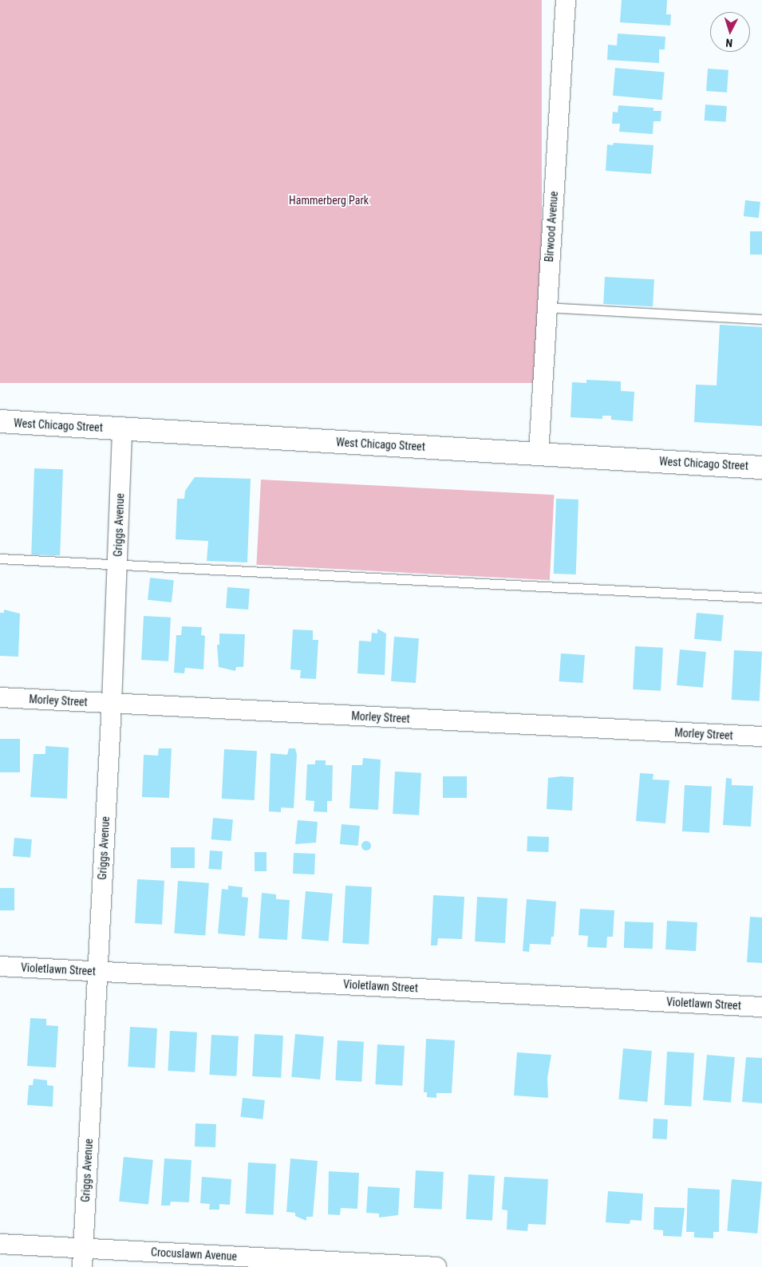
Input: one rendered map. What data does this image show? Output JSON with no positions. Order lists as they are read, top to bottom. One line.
{"streets":{"street":["Birwood Avenue","West Chicago Street","Griggs Avenue","Morley Street","Violetlawn Street","Crocuslawn Avenue"]},"crossings":[["Birwood Avenue","West Chicago Street"],["West Chicago Street","Griggs Avenue"],["Griggs Avenue","Morley Street"],["Griggs Avenue","Violetlawn Street"],["Griggs Avenue","Crocuslawn Avenue"]],"parks":["Hammerberg Park"],"north":"bottom"}
